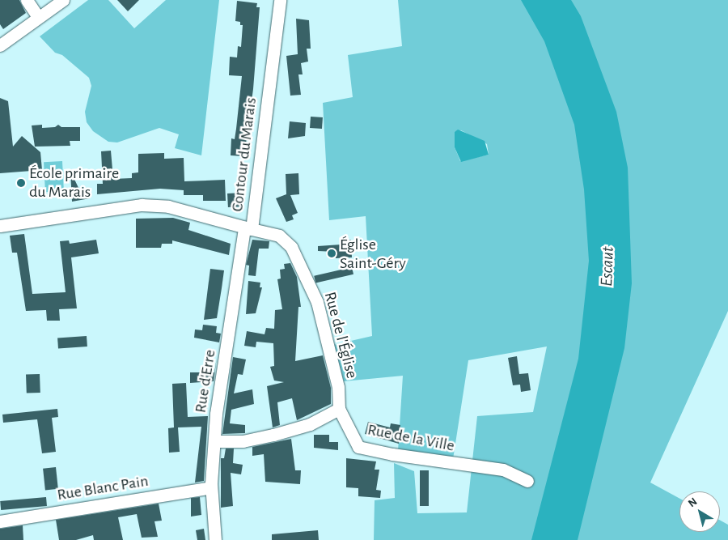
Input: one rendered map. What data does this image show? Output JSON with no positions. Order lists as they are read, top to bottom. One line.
{"streets":{"street":["Contour du Marais","Rue de l'Église","Rue d'Erre","Rue de la Ville","Rue Blanc Pain"]},"crossings":[["Contour du Marais","Rue de l'Église"],["Contour du Marais","Rue d'Erre"],["Rue de l'Église","Rue d'Erre"],["Rue de l'Église","Rue de la Ville"],["Rue d'Erre","Rue Blanc Pain"]],"water":["Escaut"],"places":["École primaire du Marais","Église Saint-Géry"],"north":"top left"}
